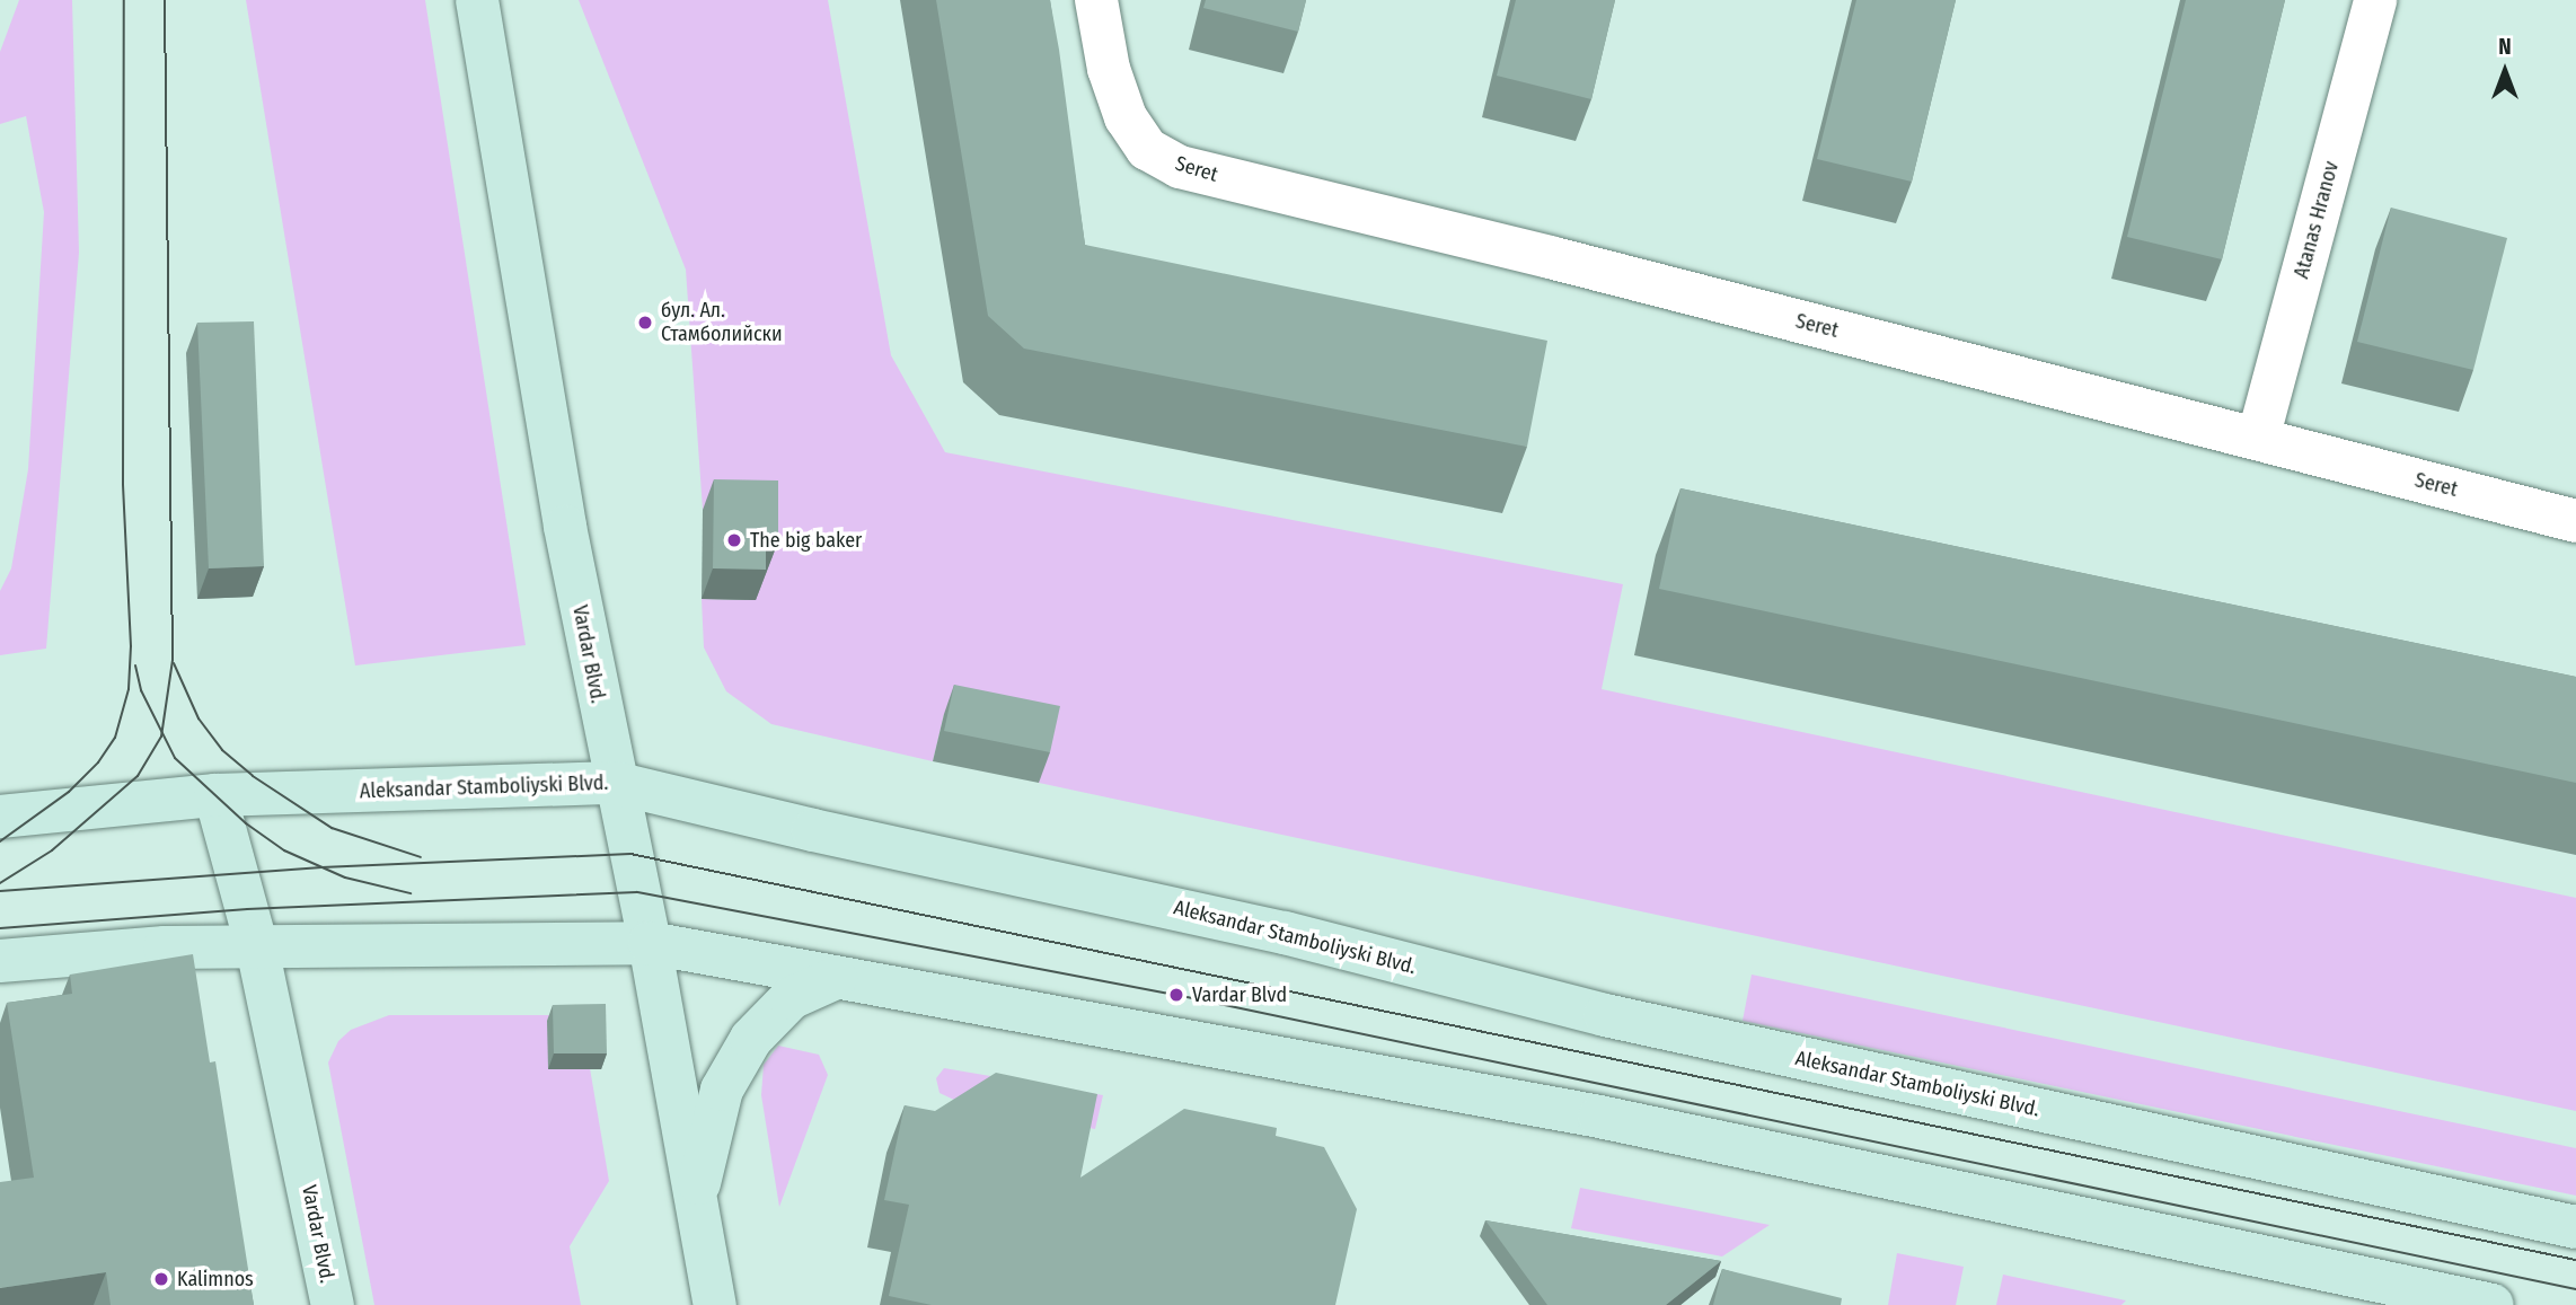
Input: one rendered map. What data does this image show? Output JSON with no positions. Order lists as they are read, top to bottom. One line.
{"streets":{"street":["Seret","Atanas Hranov","Vardar Blvd.","Aleksandar Stamboliyski Blvd."]},"crossings":[["Seret","Atanas Hranov"],["Vardar Blvd.","Aleksandar Stamboliyski Blvd."]],"places":["бул. Ал. Стамболийски","The big baker","Vardar Blvd","Kalimnos"],"north":"top"}
